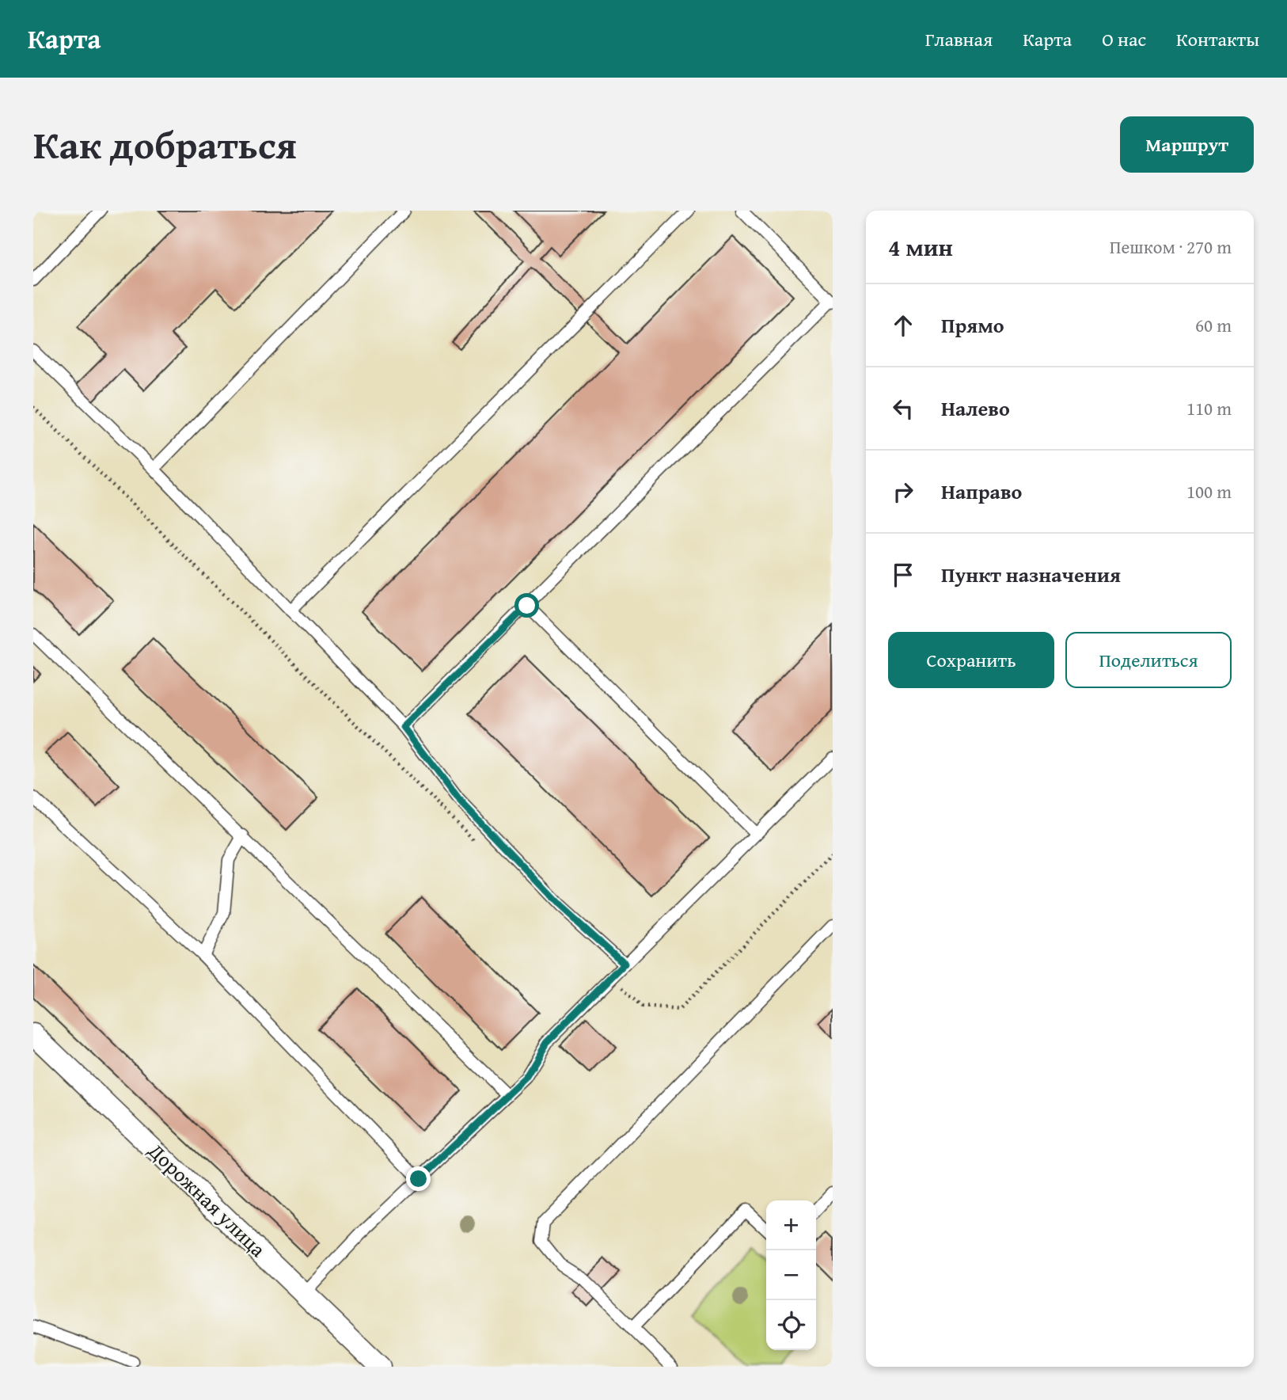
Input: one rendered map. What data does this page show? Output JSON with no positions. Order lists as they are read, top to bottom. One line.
{"streets":{"street":["Дорожная улица"]},"page":{"header":"Карта","nav":["Главная","Карта","О нас","Контакты"],"title":"Как добраться","buttons":["Маршрут",["Сохранить","Поделиться"]],"heading":["4 мин","Пешком · 270 m"],"list":[["Прямо","60 m"],["Налево","110 m"],["Направо","100 m"],"Пункт назначения"],"map_buttons":["+","−"]}}
